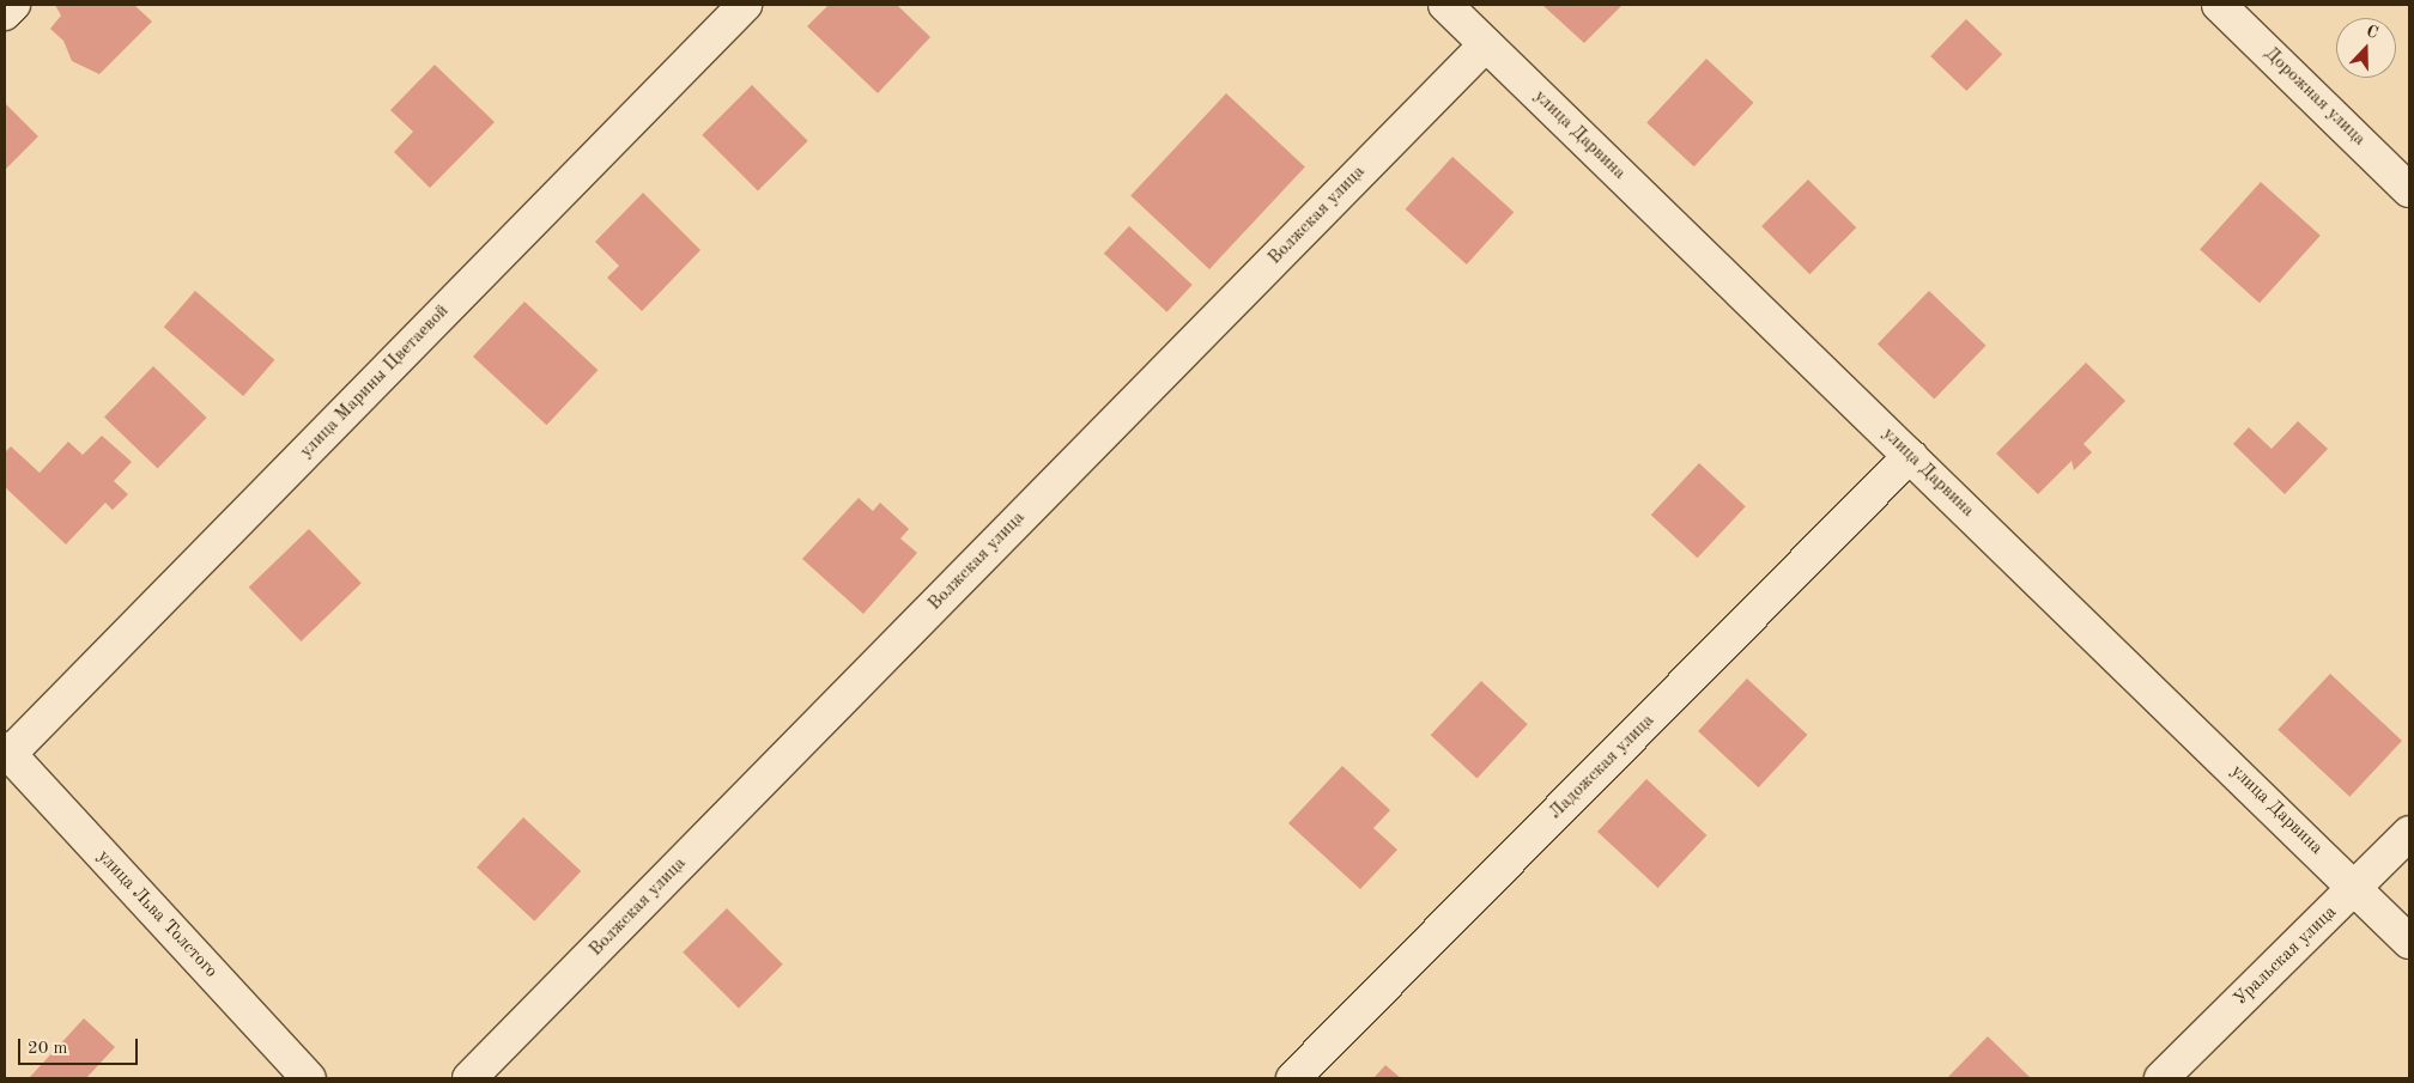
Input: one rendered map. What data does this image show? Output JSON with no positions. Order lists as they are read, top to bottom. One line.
{"streets":{"street":["Дорожная улица","улица Дарвина","Волжская улица","улица Марины Цветаевой","Ладожская улица","улица Льва Толстого","Уральская улица"]},"crossings":[["улица Дарвина","Волжская улица"],["улица Дарвина","Ладожская улица"],["улица Дарвина","Уральская улица"],["улица Марины Цветаевой","улица Льва Толстого"]],"scale_bar":"20 m","north":"top"}
